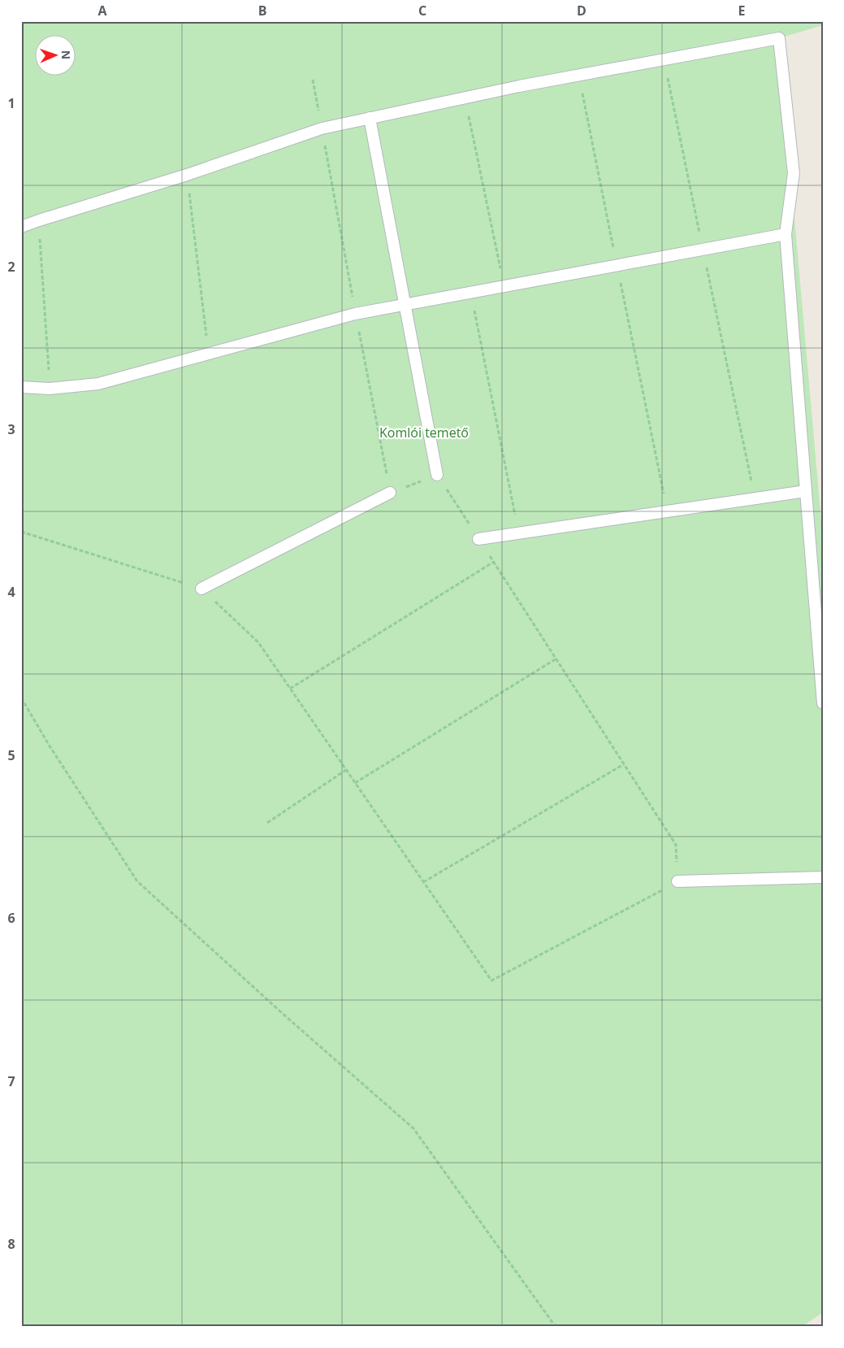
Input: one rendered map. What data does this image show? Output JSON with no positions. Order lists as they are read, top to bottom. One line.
{"parks":["Komlói temető"],"north":"right","grid":{"columns":["A","B","C","D","E"],"rows":["1","2","3","4","5","6","7","8"]}}
